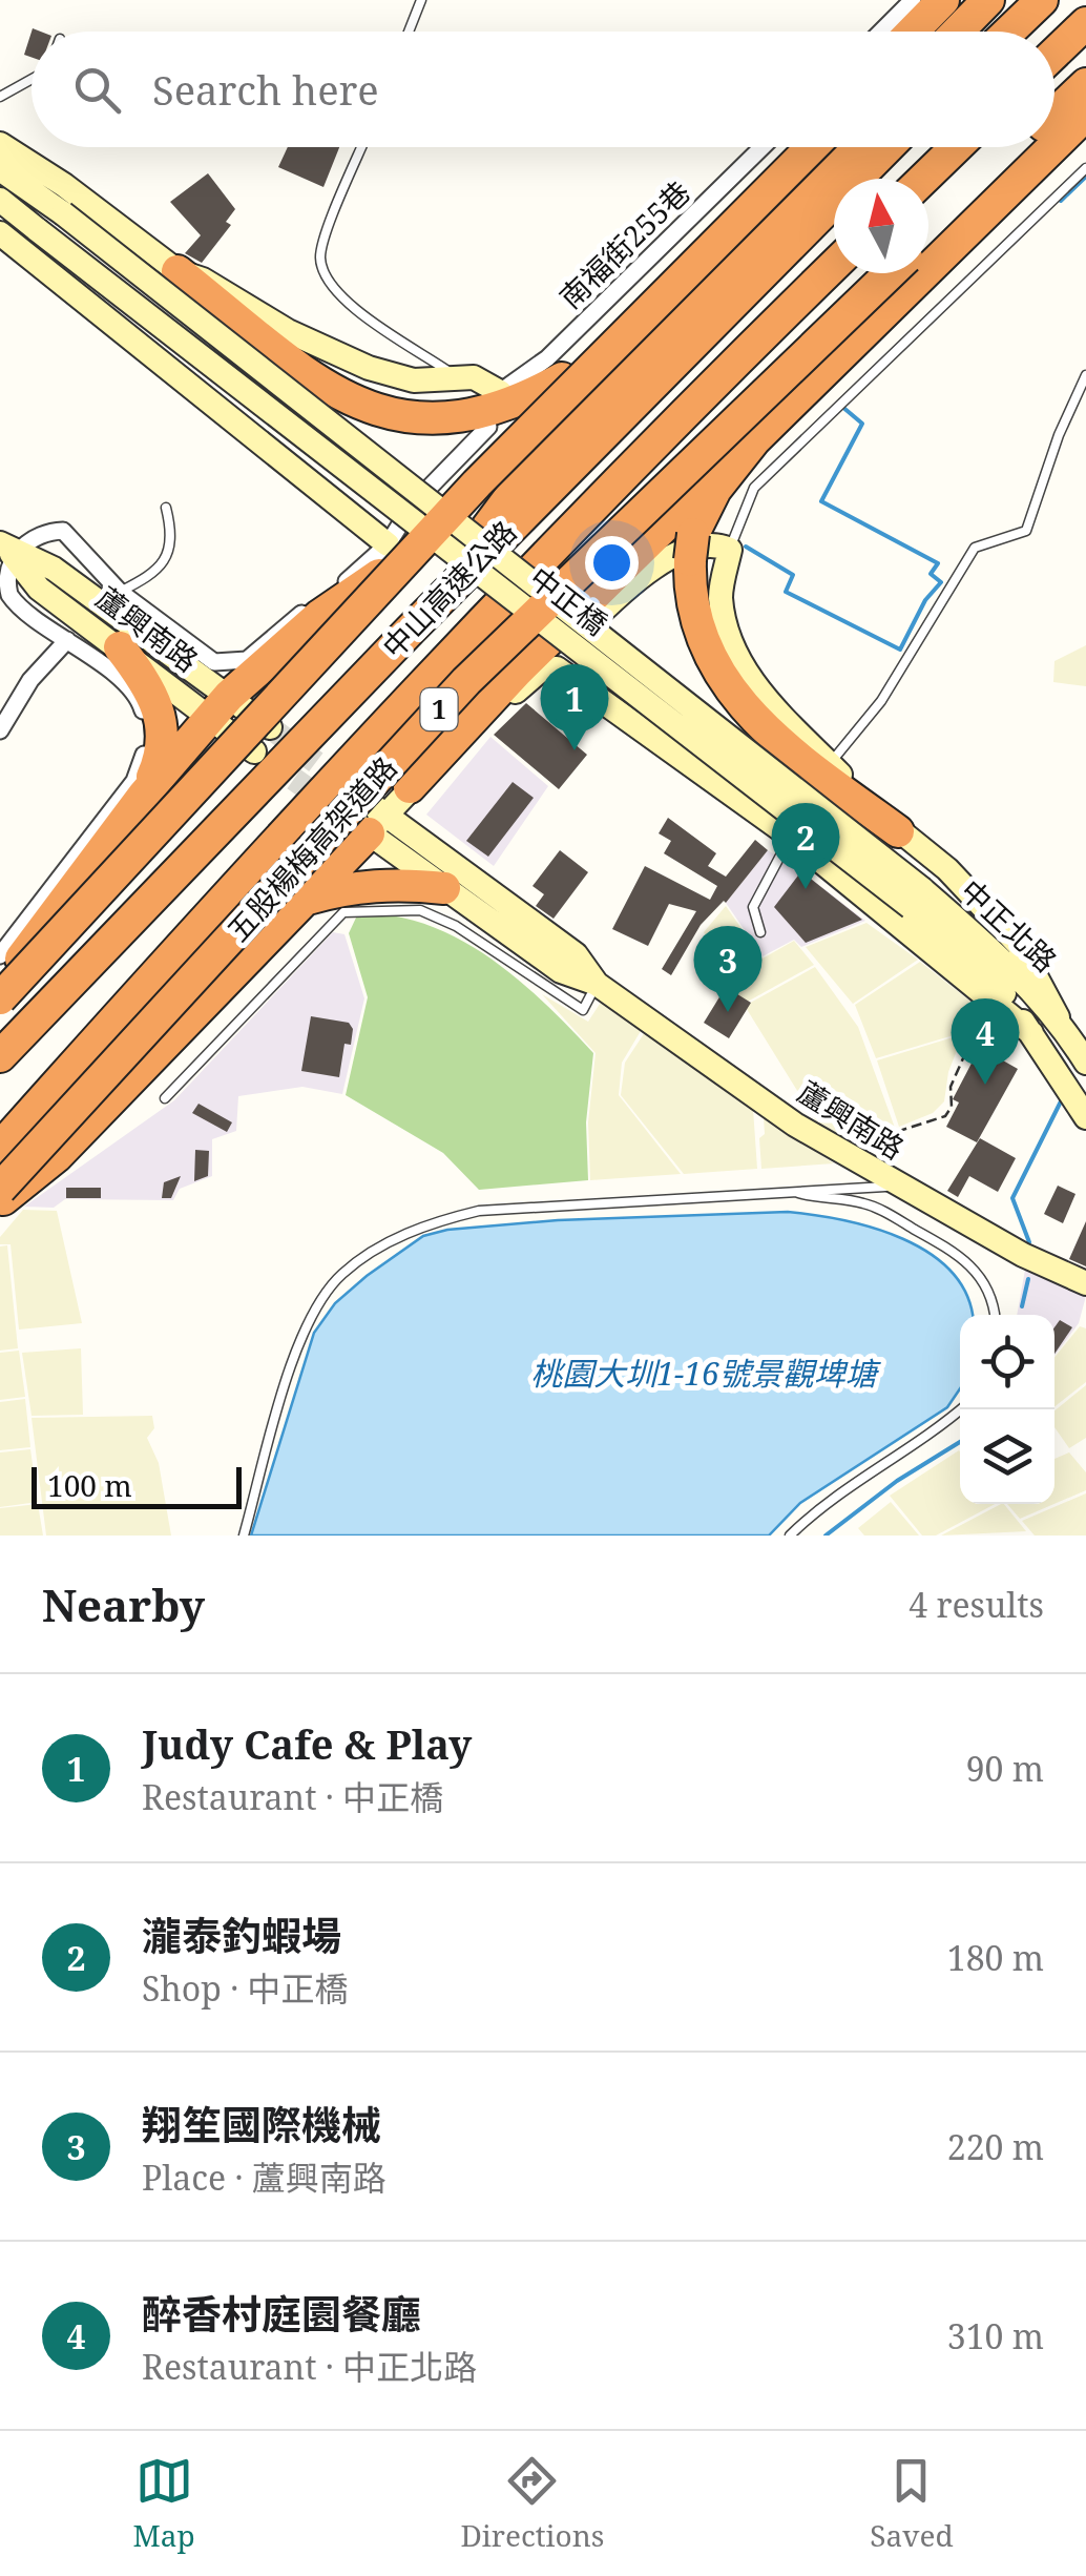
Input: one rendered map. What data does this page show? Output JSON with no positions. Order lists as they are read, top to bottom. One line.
{"streets":{"highway":["中山高速公路","1","五股楊梅高架道路"],"street":["南福街255巷","中正橋","蘆興南路","中正北路"]},"crossings":[["中正橋","中正北路"]],"water":["桃園大圳1-16號景觀埤塘"],"scale_bar":"100 m","north":"top","page":{"search":"Search here","pins":["1","2","3","4"],"scale":"100 m","heading":["Nearby","4 results"],"list":[{"mark":"1","name":"Judy Cafe & Play","note":"Restaurant · 中正橋","value":"90 m"},{"mark":"2","name":"瀧泰釣蝦場","note":"Shop · 中正橋","value":"180 m"},{"mark":"3","name":"翔笙國際機械","note":"Place · 蘆興南路","value":"220 m"},{"mark":"4","name":"醉香村庭園餐廳","note":"Restaurant · 中正北路","value":"310 m"}],"nav":["Map","Directions","Saved"]}}
